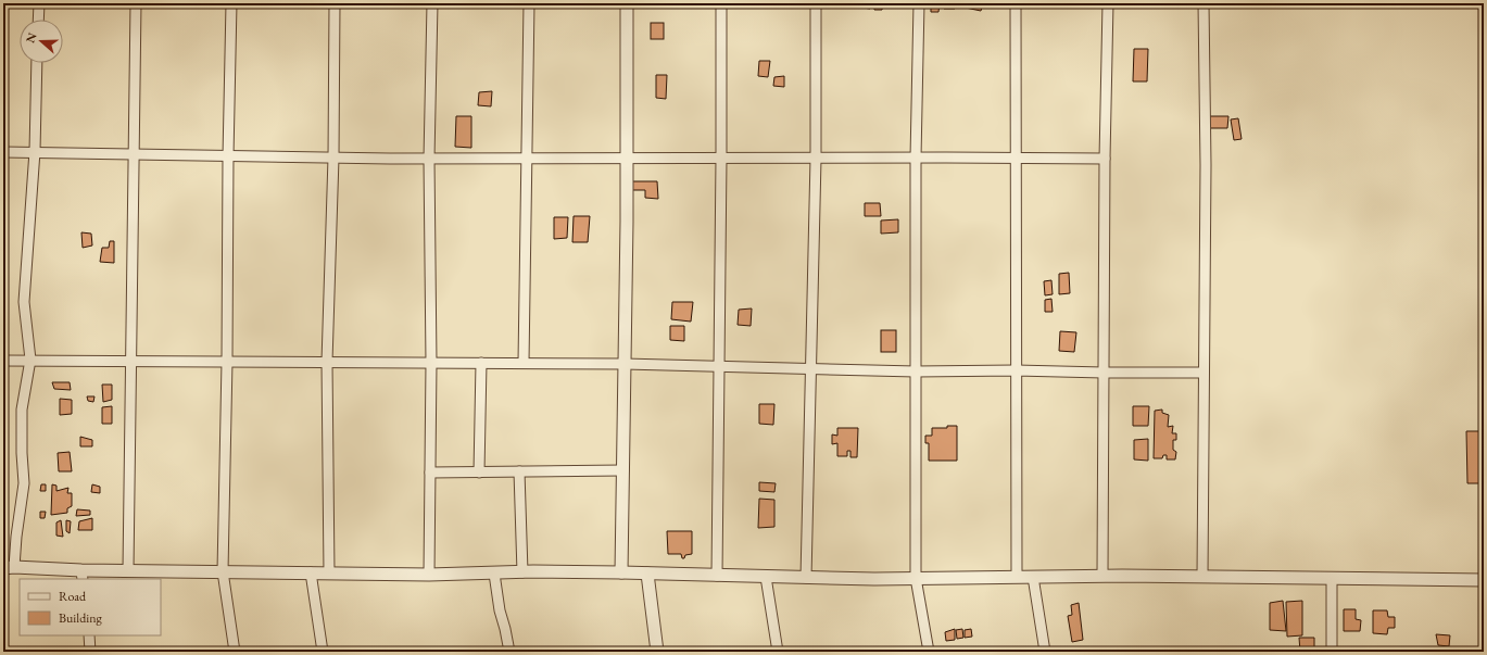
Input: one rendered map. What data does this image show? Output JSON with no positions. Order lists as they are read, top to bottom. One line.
{"legend":["Road","Building"],"north":"left"}
